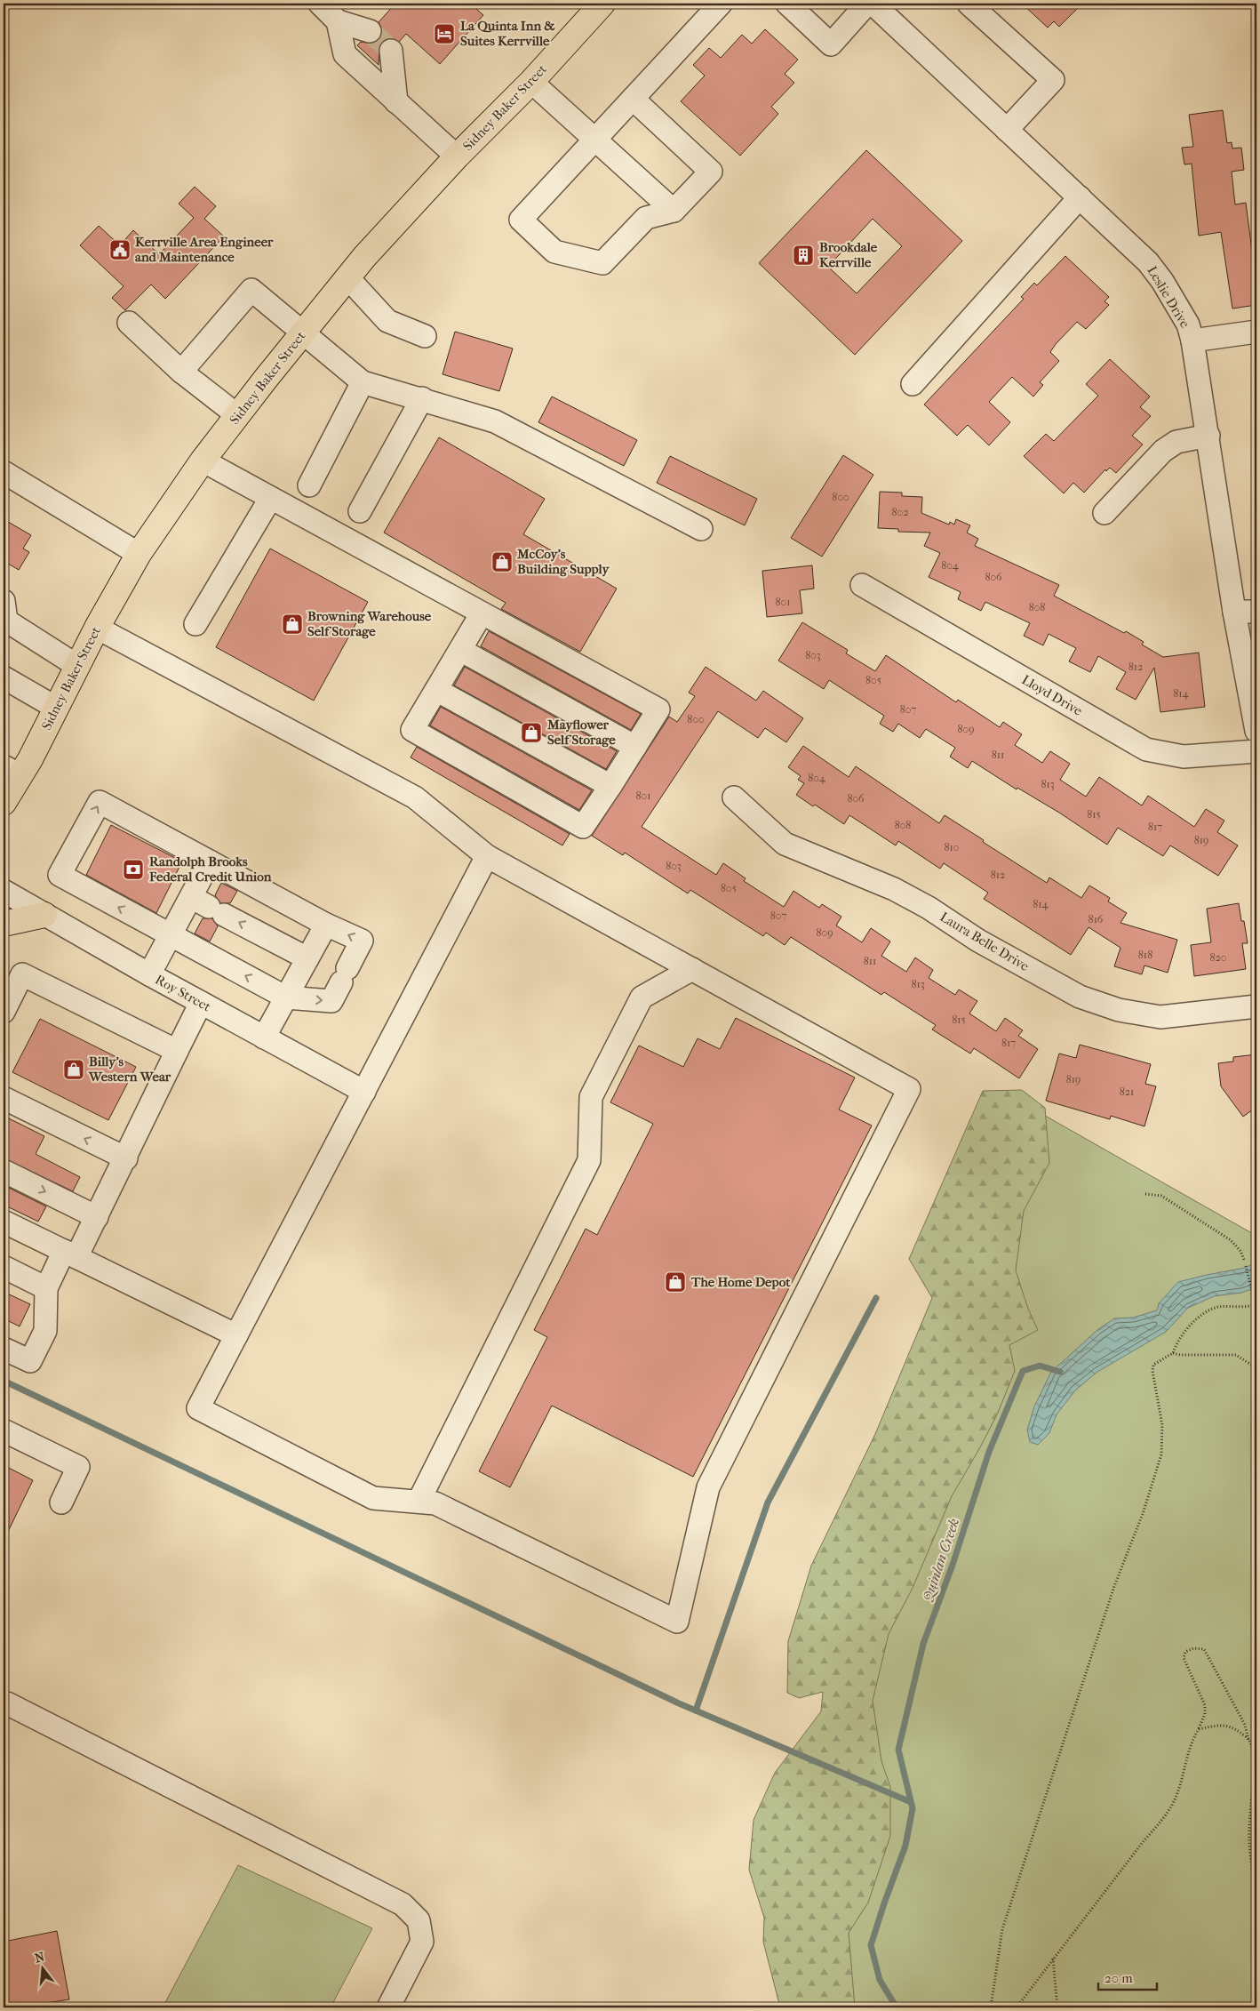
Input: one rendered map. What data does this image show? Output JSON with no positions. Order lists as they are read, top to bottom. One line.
{"streets":{"main road":["Sidney Baker Street"],"street":["Leslie Drive","Lloyd Drive","Laura Belle Drive","Roy Street"]},"water":["Quinlan Creek"],"places":{"hotel":["La Quinta Inn & Suites Kerrville"],"public building":["Kerrville Area Engineer and Maintenance"],"building":["Brookdale Kerrville"],"shop":["McCoy's Building Supply","Browning Warehouse Self Storage","Mayflower Self Storage","Billy's Western Wear","The Home Depot"],"bank":["Randolph Brooks Federal Credit Union"]},"house_numbers":["800","802","804","806","801","808","803","812","805","814","807","800","809","811","804","813","801","806","815","808","817","819","810","803","812","805","814","807","816","809","818","820","811","813","815","817","819","821"],"scale_bar":"20 m","north":"top"}
